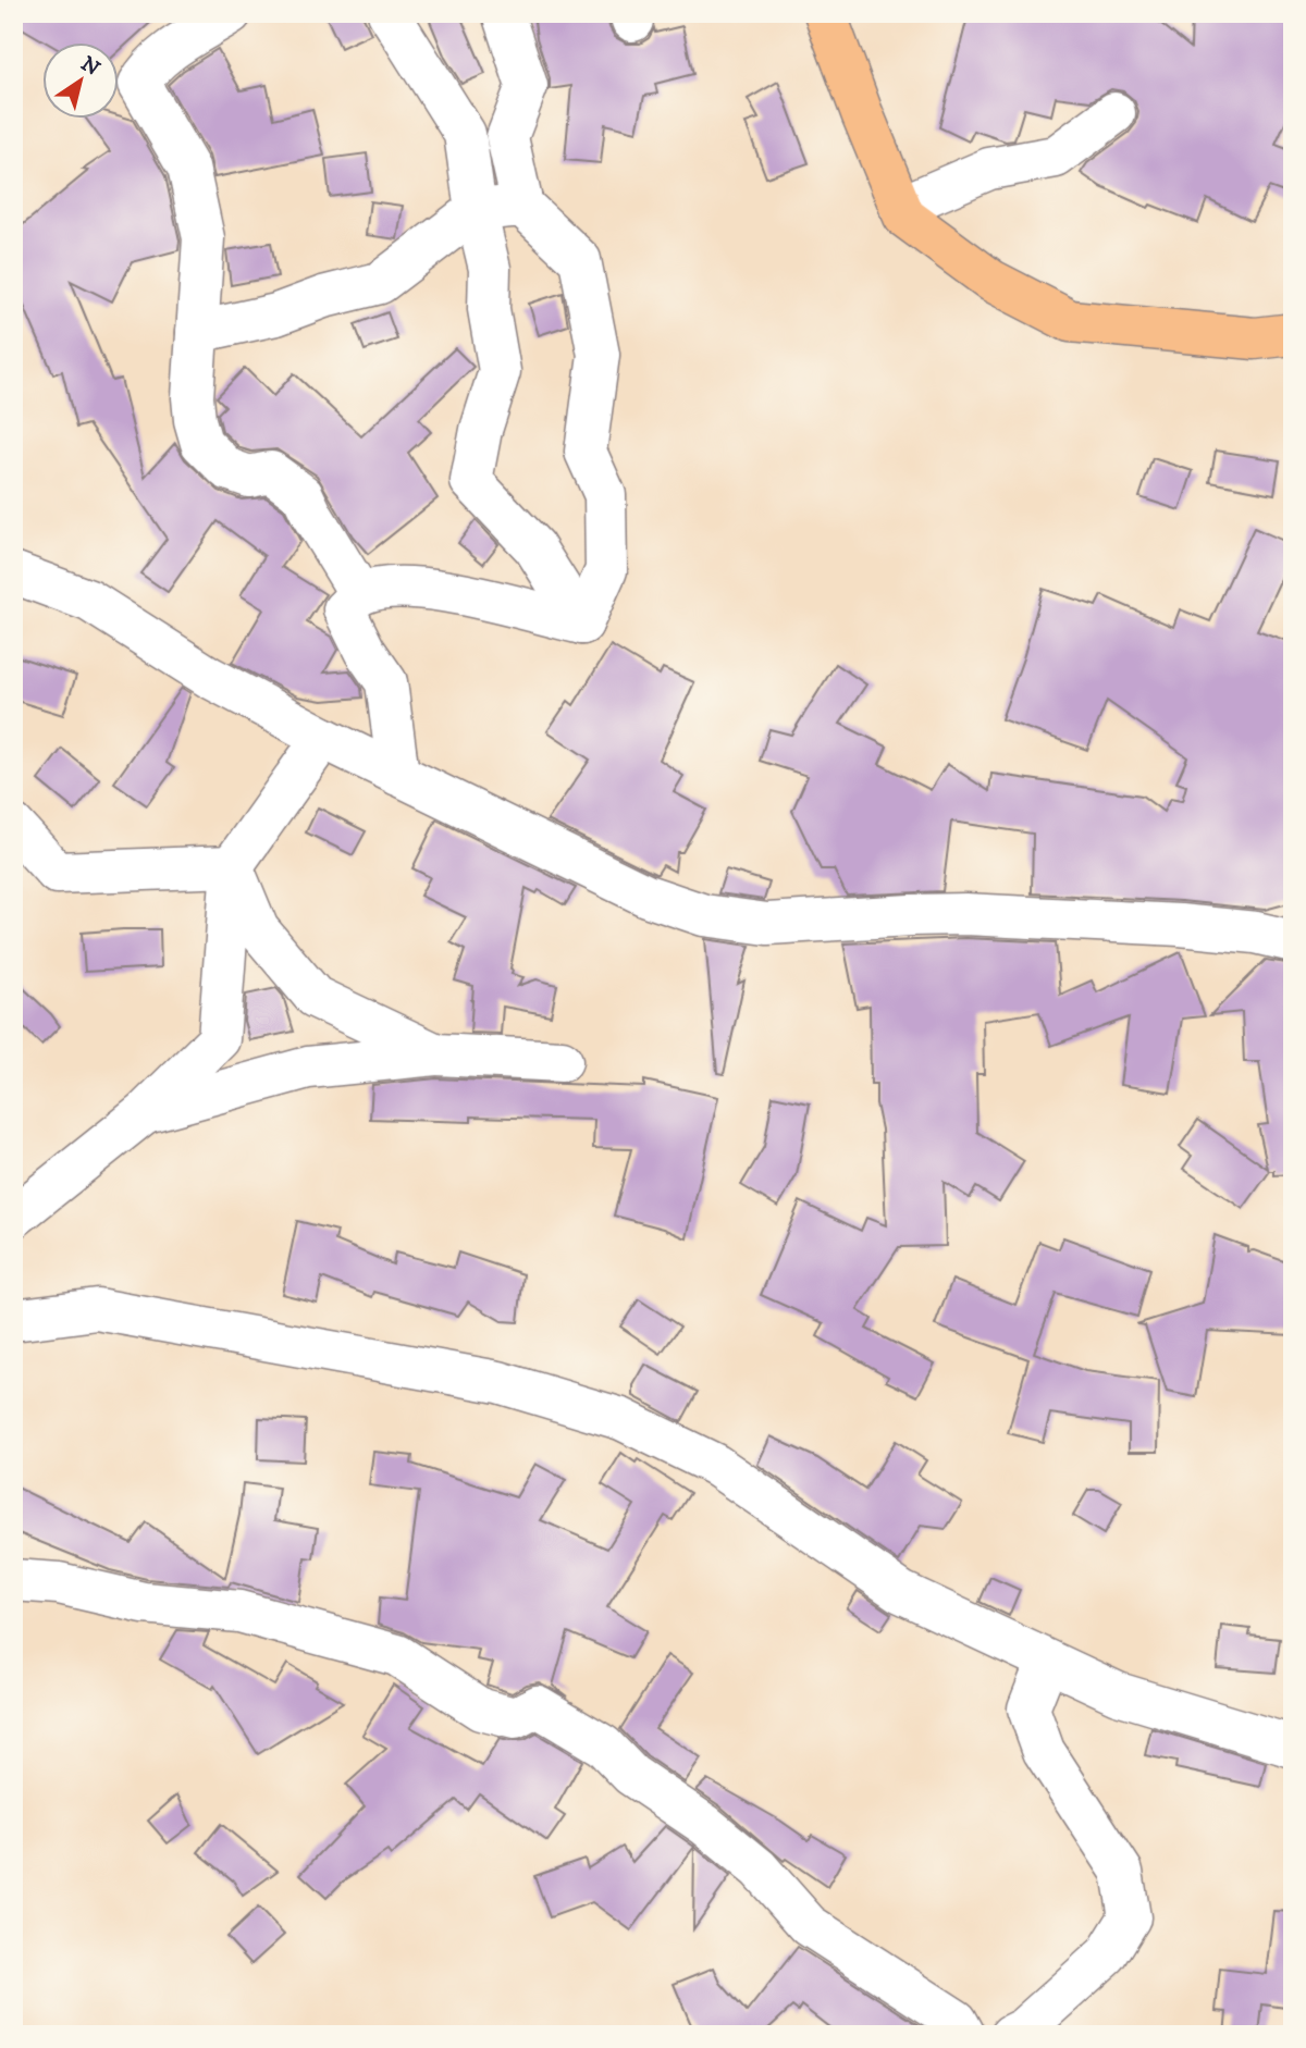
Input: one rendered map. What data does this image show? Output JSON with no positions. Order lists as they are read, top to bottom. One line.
{"north":"top right"}
